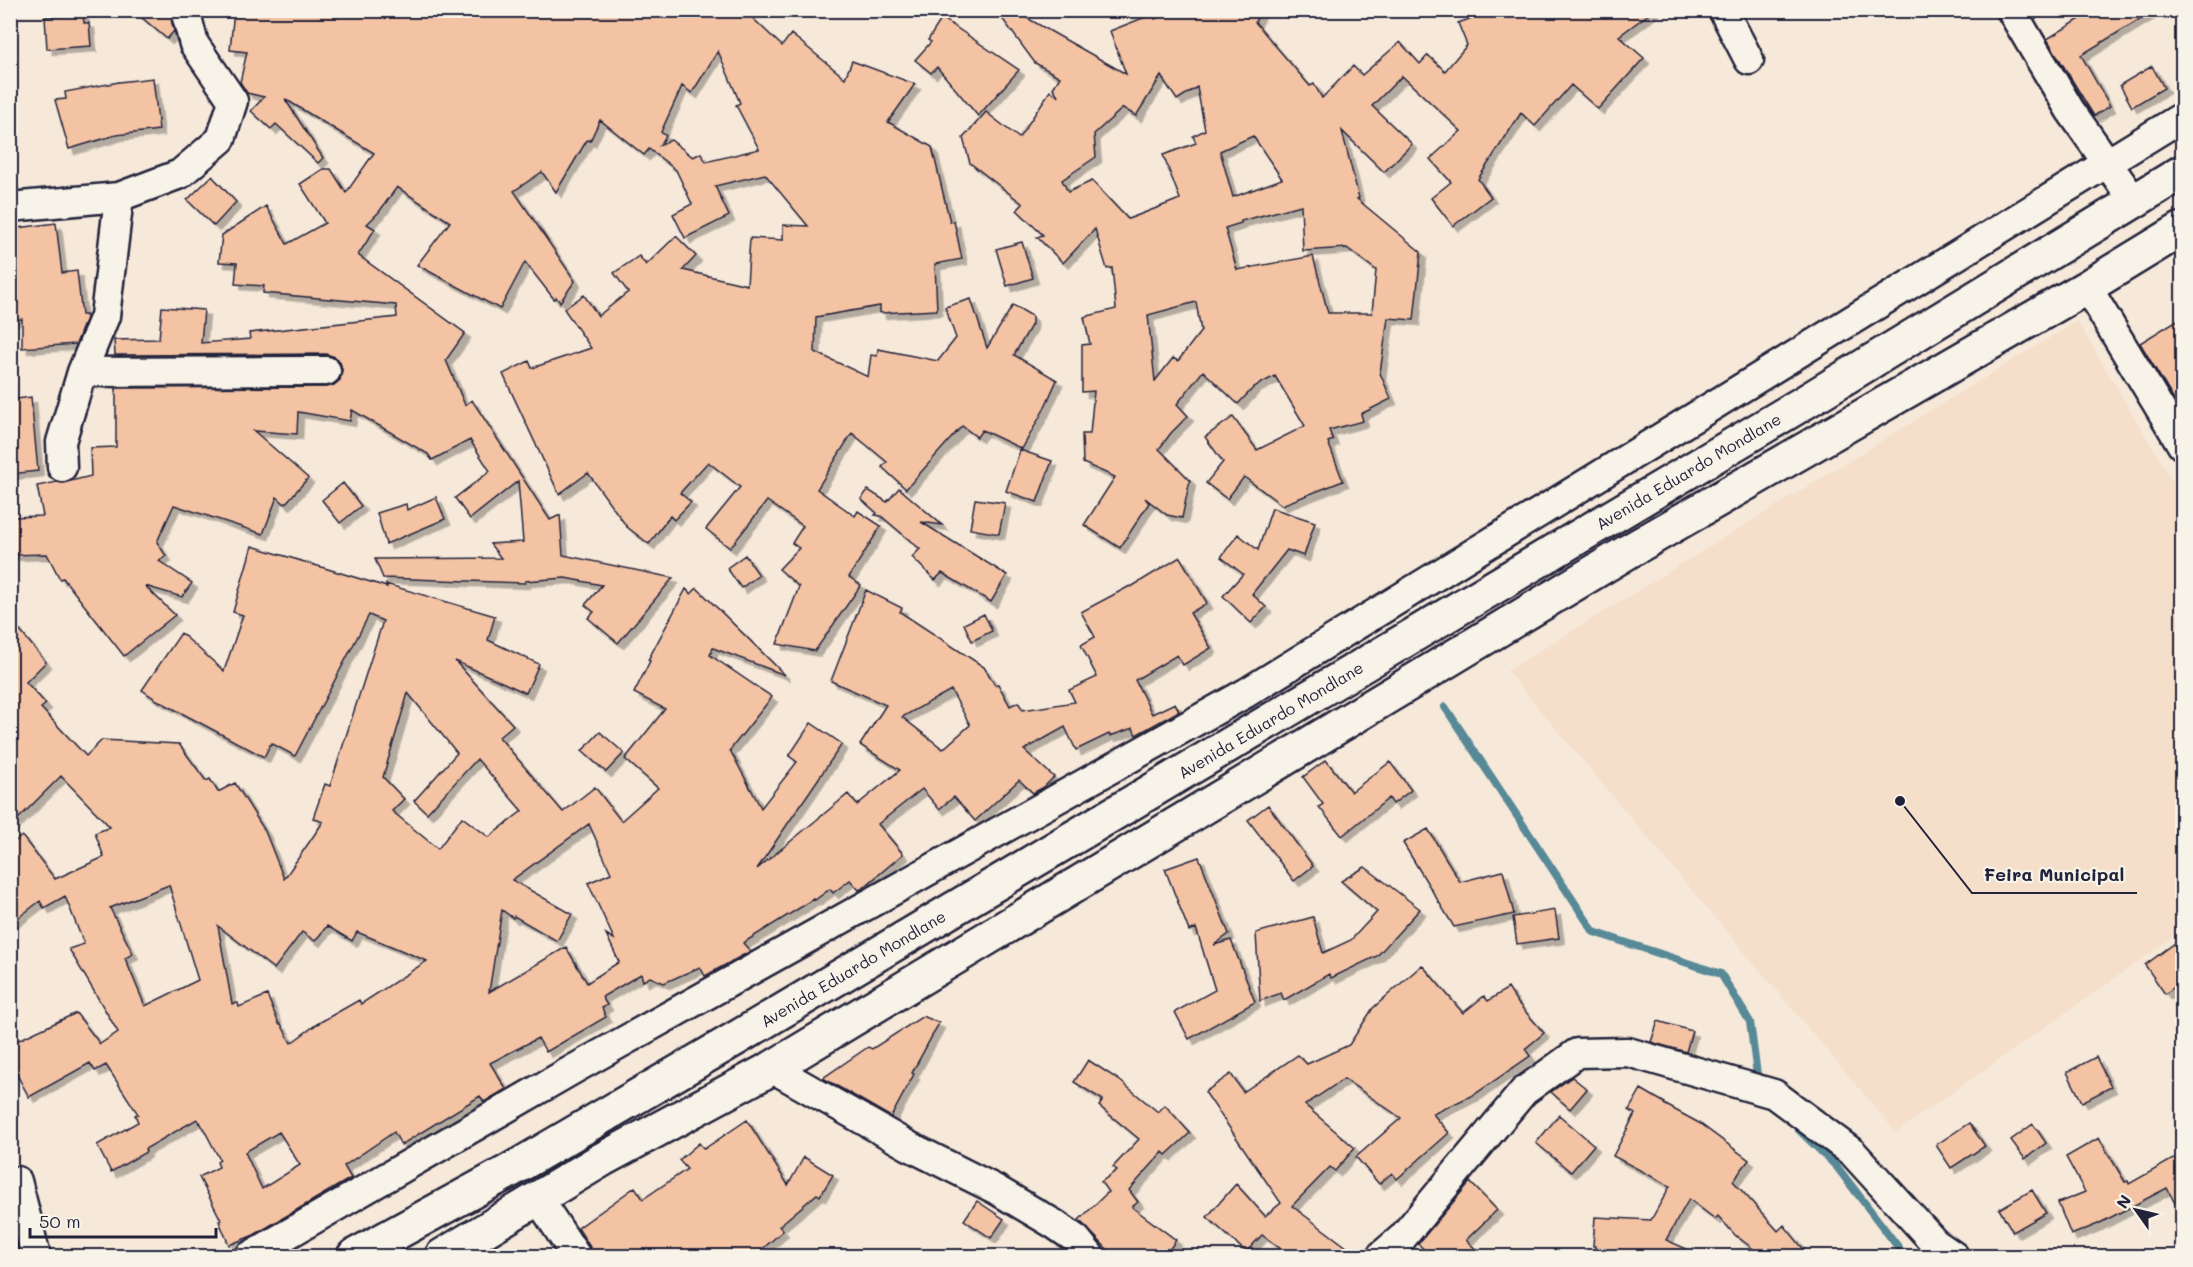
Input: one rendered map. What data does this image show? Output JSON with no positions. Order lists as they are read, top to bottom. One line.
{"streets":{"main road":["Avenida Eduardo Mondlane"]},"places":["Feira Municipal"],"scale_bar":"50 m","north":"top left"}
